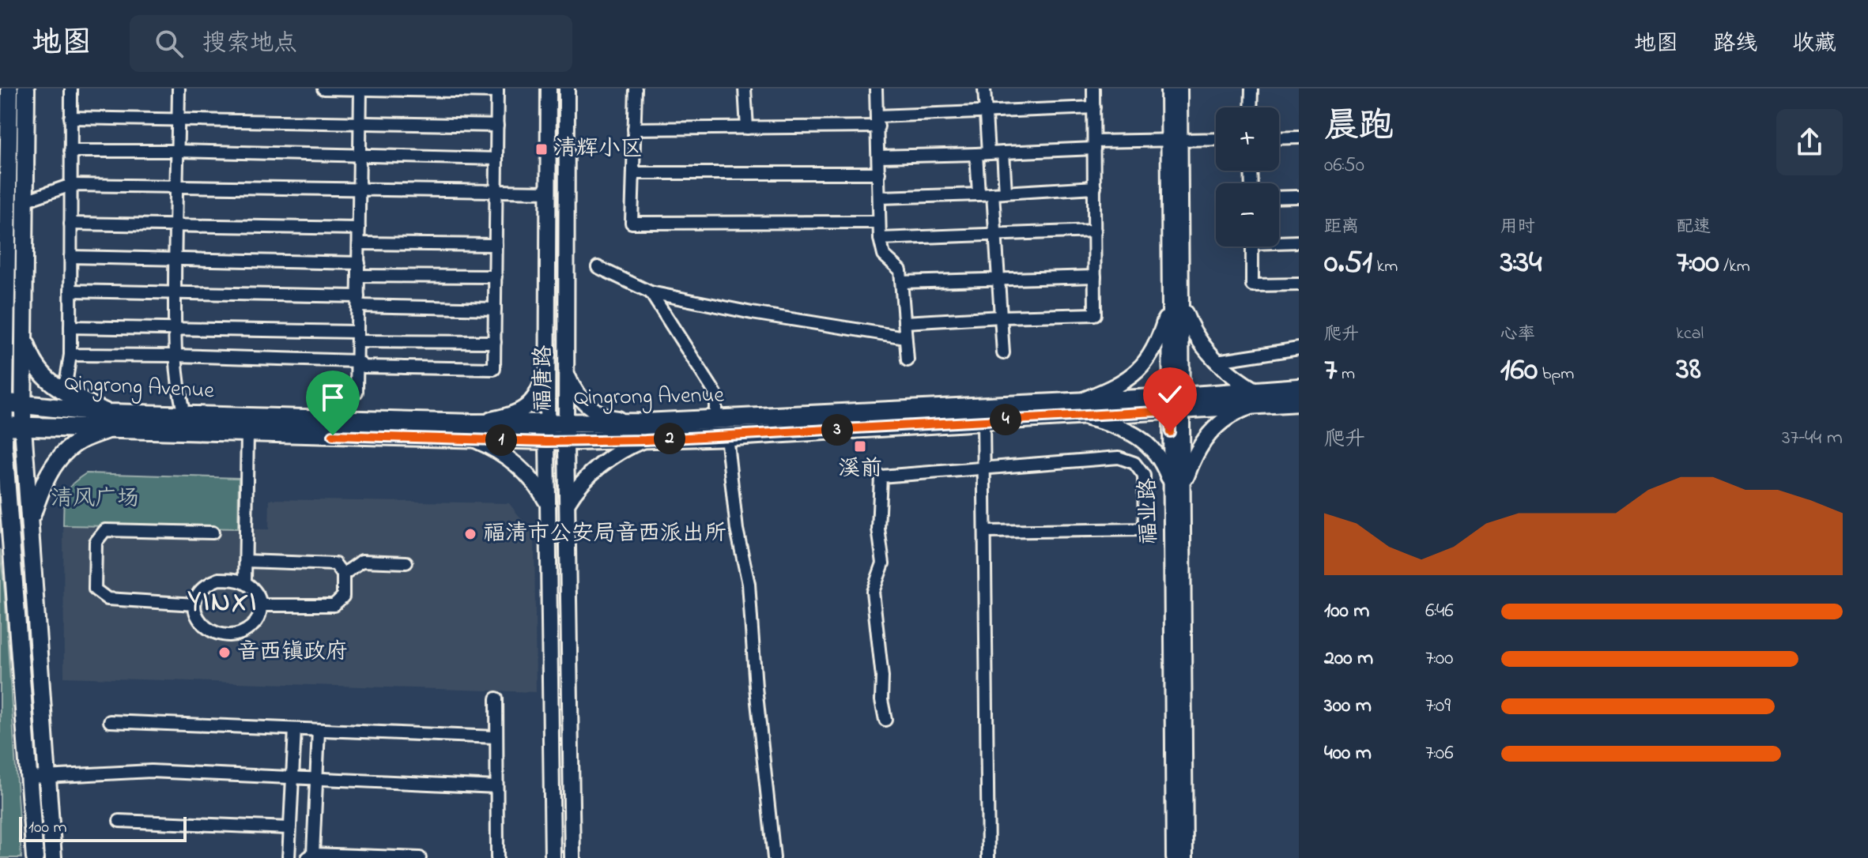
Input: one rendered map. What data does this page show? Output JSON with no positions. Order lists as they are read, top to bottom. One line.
{"streets":{"main road":["Qingrong Avenue"],"street":["福唐路","福业路"]},"crossings":[["福唐路","Qingrong Avenue"],["Qingrong Avenue","福业路"]],"districts":["YINXI"],"parks":["清风广场"],"places":{"transit":["清辉小区","溪前"],"other":["福清市公安局音西派出所","音西镇政府"]},"scale_bar":"100 m","page":{"header":"地图","search":"搜索地点","nav":["地图","路线","收藏"],"heading":["晨跑","06:50"],"map_buttons":["+","−"],"stats":[["距离","0.51 km"],["用时","3:34"],["配速","7:00 /km"],["爬升","7 m"],["心率","160 bpm"],["kcal","38"]],"pins":["4","3","2","1"],"chart":["爬升","37–44 m"],"list":[{"name":"100 m","note":"6:46"},{"name":"200 m","note":"7:00"},{"name":"300 m","note":"7:09"},{"name":"400 m","note":"7:06"}],"scale":"100 m"}}
